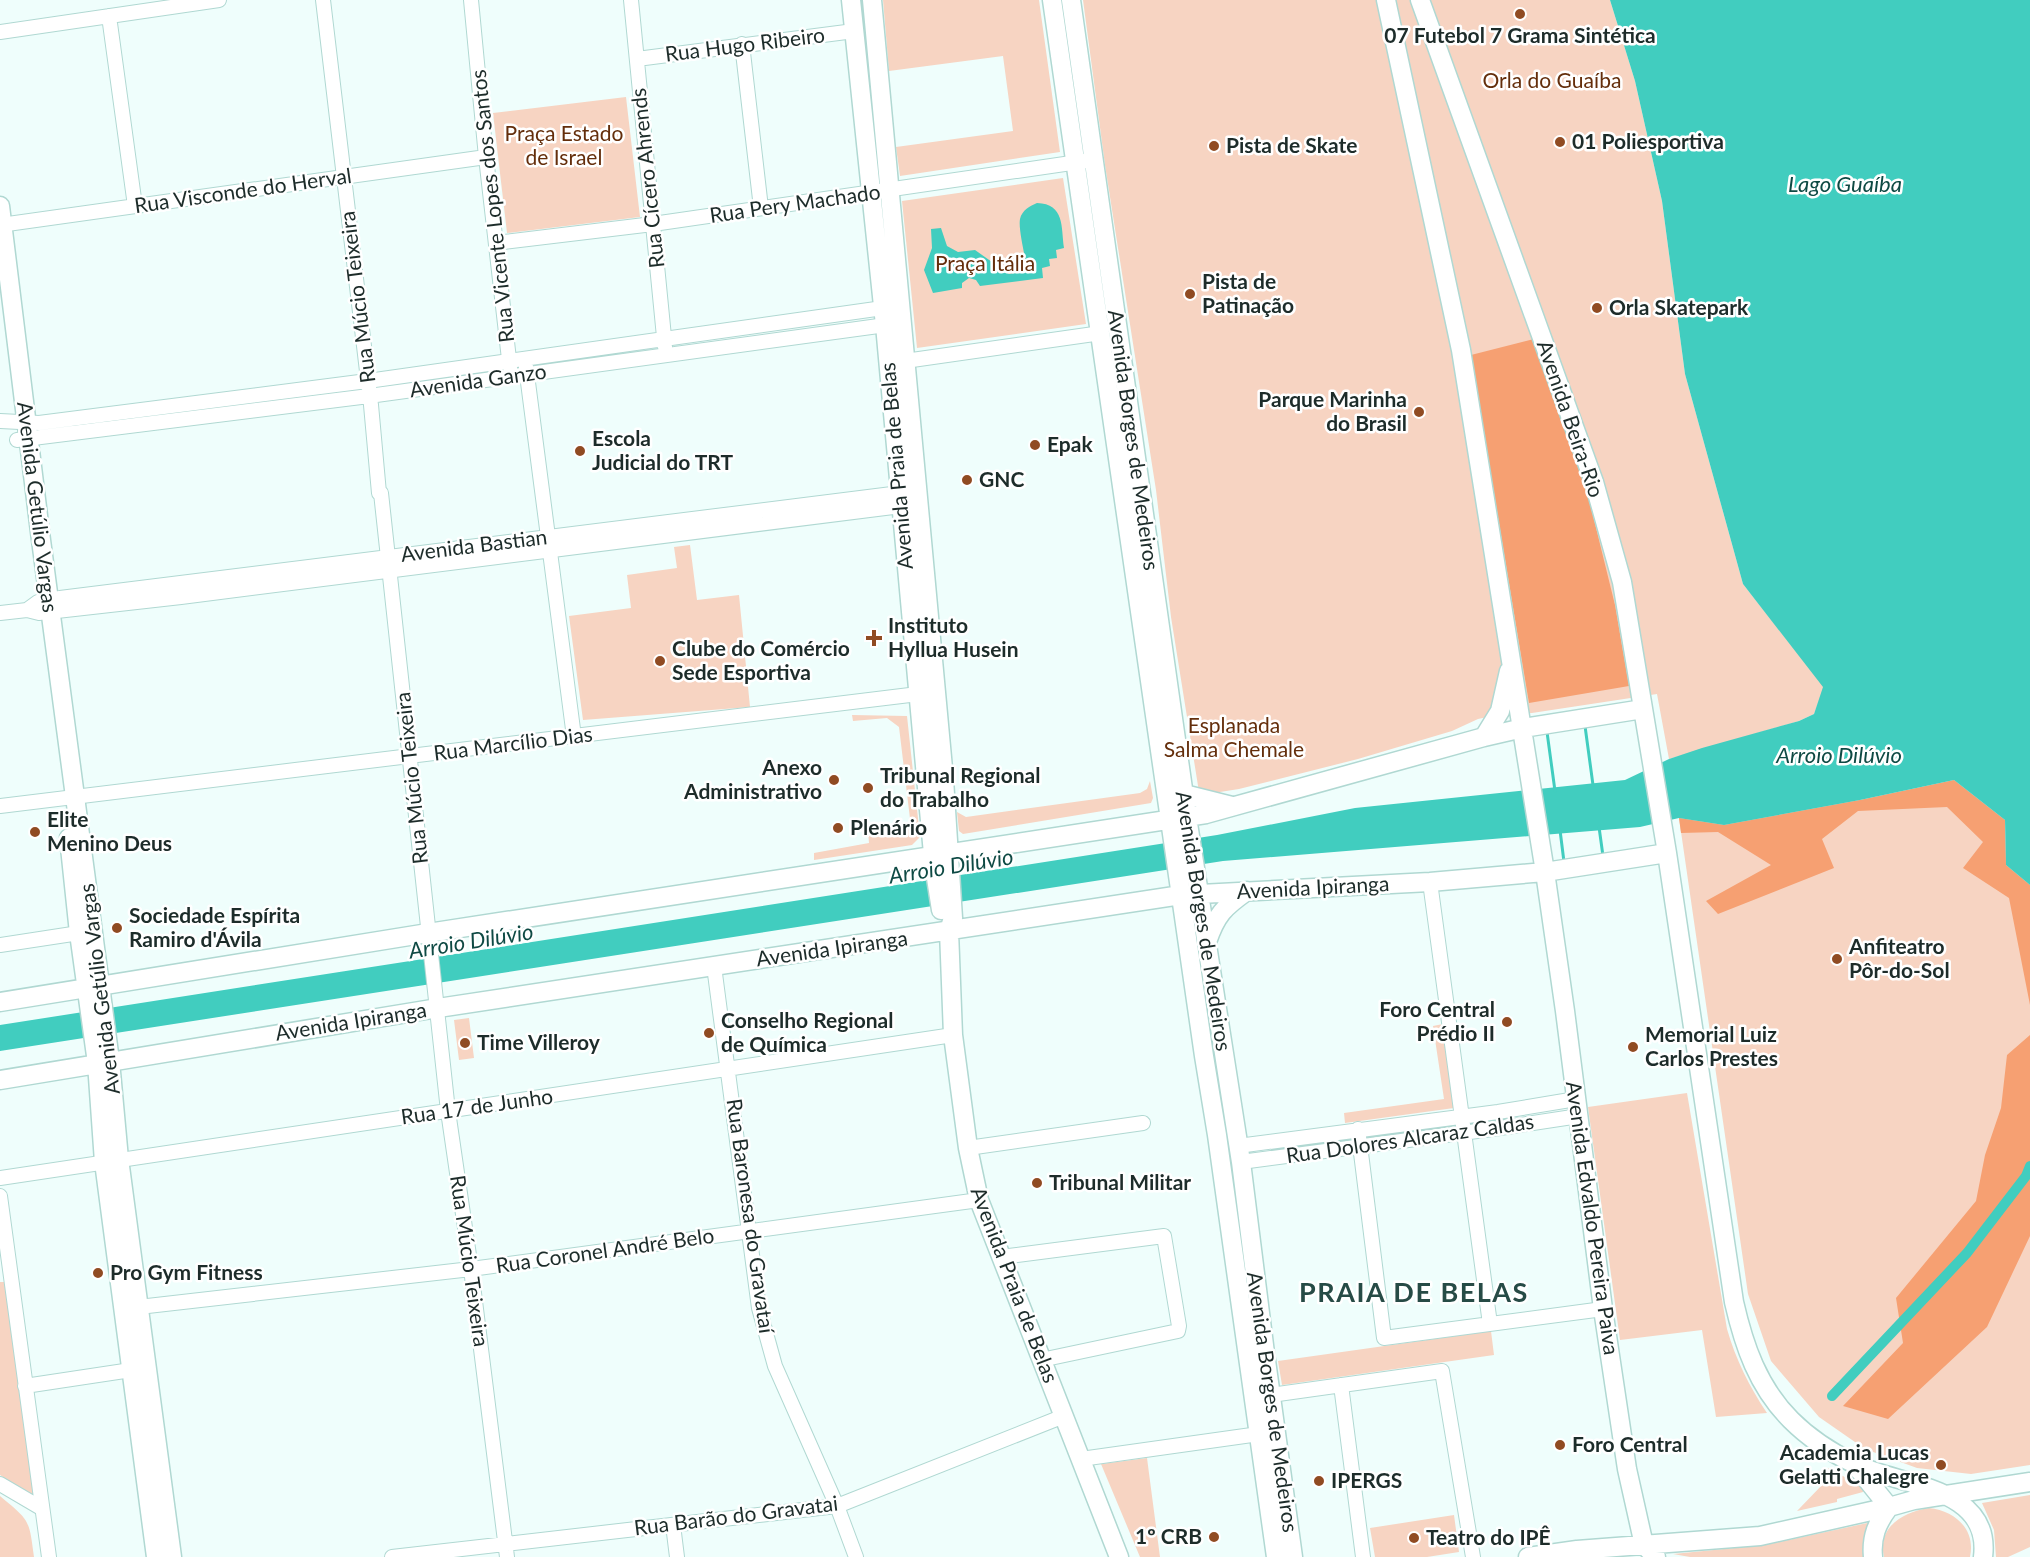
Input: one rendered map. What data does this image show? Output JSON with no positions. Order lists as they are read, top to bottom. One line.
{"streets":{"main road":["Avenida Beira-Rio","Avenida Borges de Medeiros","Avenida Praia de Belas","Avenida Getúlio Vargas","Avenida Ipiranga","Avenida Edvaldo Pereira Paiva"],"street":["Rua Hugo Ribeiro","Rua Cícero Ahrends","Rua Visconde do Herval","Rua Pery Machado","Rua Vicente Lopes dos Santos","Rua Múcio Teixeira","Avenida Ganzo","Avenida Bastian","Rua Marcílio Dias","Rua 17 de Junho","Rua Dolores Alcaraz Caldas","Rua Baronesa do Gravataí","Rua Coronel André Belo","Rua Barão do Gravatai"]},"crossings":[["Rua Hugo Ribeiro","Rua Cícero Ahrends"],["Rua Hugo Ribeiro","Avenida Praia de Belas"],["Rua Cícero Ahrends","Rua Pery Machado"],["Rua Cícero Ahrends","Avenida Ganzo"],["Rua Visconde do Herval","Rua Vicente Lopes dos Santos"],["Rua Visconde do Herval","Rua Múcio Teixeira"],["Rua Visconde do Herval","Avenida Getúlio Vargas"],["Rua Pery Machado","Rua Vicente Lopes dos Santos"],["Rua Pery Machado","Avenida Borges de Medeiros"],["Rua Pery Machado","Avenida Praia de Belas"],["Rua Vicente Lopes dos Santos","Avenida Ganzo"],["Rua Múcio Teixeira","Avenida Ganzo"],["Rua Múcio Teixeira","Avenida Bastian"],["Rua Múcio Teixeira","Rua Marcílio Dias"],["Rua Múcio Teixeira","Avenida Ipiranga"],["Rua Múcio Teixeira","Rua 17 de Junho"],["Rua Múcio Teixeira","Rua Coronel André Belo"],["Rua Múcio Teixeira","Rua Barão do Gravatai"],["Avenida Ganzo","Avenida Praia de Belas"],["Avenida Ganzo","Avenida Getúlio Vargas"],["Avenida Beira-Rio","Avenida Ipiranga"],["Avenida Borges de Medeiros","Avenida Ipiranga"],["Avenida Borges de Medeiros","Rua Dolores Alcaraz Caldas"],["Avenida Praia de Belas","Avenida Bastian"],["Avenida Praia de Belas","Rua Marcílio Dias"],["Avenida Praia de Belas","Avenida Ipiranga"],["Avenida Praia de Belas","Rua 17 de Junho"],["Avenida Praia de Belas","Rua Coronel André Belo"],["Avenida Praia de Belas","Rua Barão do Gravatai"],["Avenida Getúlio Vargas","Avenida Bastian"],["Avenida Getúlio Vargas","Rua Marcílio Dias"],["Avenida Getúlio Vargas","Avenida Ipiranga"],["Avenida Getúlio Vargas","Rua 17 de Junho"],["Avenida Getúlio Vargas","Rua Coronel André Belo"],["Avenida Ipiranga","Rua Baronesa do Gravataí"],["Avenida Ipiranga","Avenida Edvaldo Pereira Paiva"],["Rua 17 de Junho","Rua Baronesa do Gravataí"],["Rua Dolores Alcaraz Caldas","Avenida Edvaldo Pereira Paiva"],["Rua Baronesa do Gravataí","Rua Coronel André Belo"],["Rua Baronesa do Gravataí","Rua Barão do Gravatai"]],"districts":["PRAIA DE BELAS"],"water":["Lago Guaíba","Arroio Dilúvio"],"parks":["Orla do Guaíba","Praça Estado de Israel","Praça Itália","Esplanada Salma Chemale"],"places":{"other":["07 Futebol 7 Grama Sintética","01 Poliesportiva","Pista de Skate","Pista de Patinação","Orla Skatepark","Parque Marinha do Brasil","Epak","Escola Judicial do TRT","GNC","Clube do Comércio Sede Esportiva","Anexo Administrativo","Tribunal Regional do Trabalho","Plenário","Elite Menino Deus","Sociedade Espírita Ramiro d'Ávila","Anfiteatro Pôr-do-Sol","Foro Central Prédio II","Conselho Regional de Química","Time Villeroy","Memorial Luiz Carlos Prestes","Tribunal Militar","Pro Gym Fitness","Foro Central","Academia Lucas Gelatti Chalegre","IPERGS","1º CRB","Teatro do IPÊ"],"health":["Instituto Hyllua Husein"]}}
